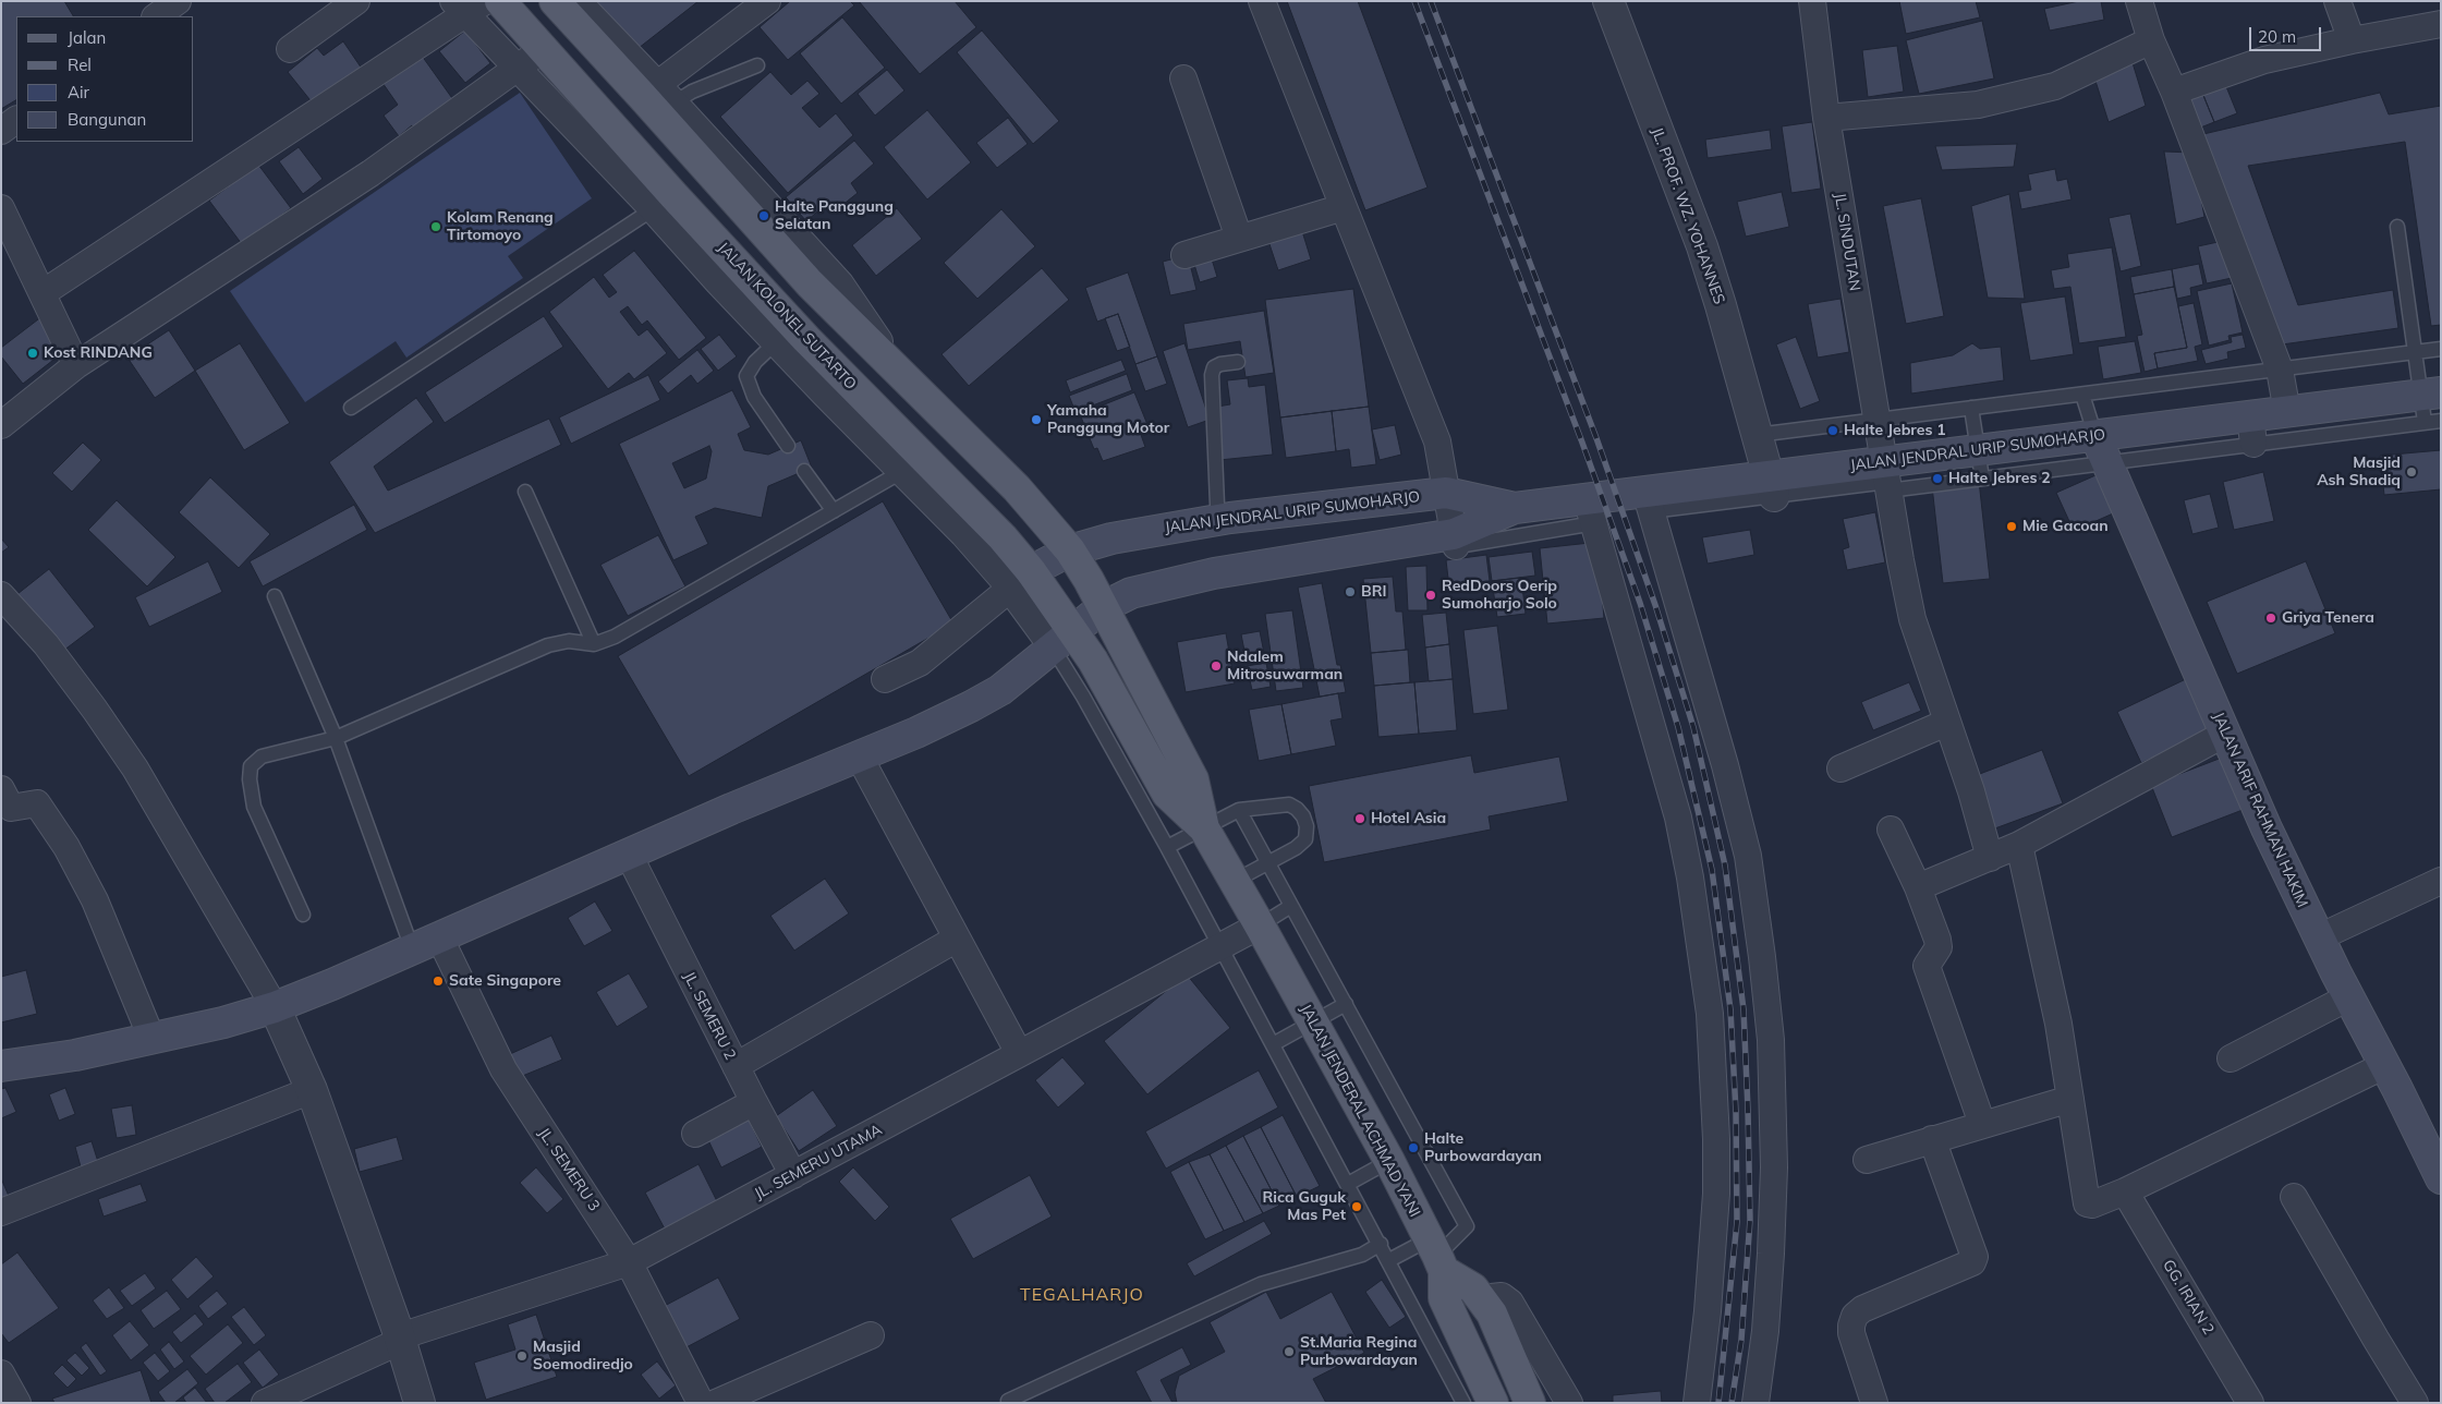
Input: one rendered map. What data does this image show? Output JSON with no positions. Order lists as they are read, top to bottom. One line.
{"streets":{"main road":["JALAN KOLONEL SUTARTO","JALAN JENDRAL URIP SUMOHARJO","JALAN ARIF RAHMAN HAKIM","JALAN JENDERAL ACHMAD YANI"],"street":["JL. PROF. WZ. YOHANNES","JL. SINDUTAN","JL. SEMERU 2","JL. SEMERU UTAMA","JL. SEMERU 3","GG. IRIAN 2"]},"crossings":[["JL. PROF. WZ. YOHANNES","JALAN JENDRAL URIP SUMOHARJO"],["JL. SINDUTAN","JALAN JENDRAL URIP SUMOHARJO"],["JALAN KOLONEL SUTARTO","JALAN JENDRAL URIP SUMOHARJO"],["JALAN KOLONEL SUTARTO","JALAN JENDERAL ACHMAD YANI"],["JALAN JENDRAL URIP SUMOHARJO","JALAN ARIF RAHMAN HAKIM"],["JALAN JENDRAL URIP SUMOHARJO","JL. SEMERU 2"],["JALAN JENDRAL URIP SUMOHARJO","JALAN JENDERAL ACHMAD YANI"],["JALAN JENDRAL URIP SUMOHARJO","JL. SEMERU 3"],["JL. SEMERU 2","JL. SEMERU UTAMA"],["JALAN JENDERAL ACHMAD YANI","JL. SEMERU UTAMA"],["JL. SEMERU UTAMA","JL. SEMERU 3"]],"districts":["TEGALHARJO"],"places":["Halte Panggung Selatan","Kolam Renang Tirtomoyo","Kost RINDANG","Yamaha Panggung Motor","Halte Jebres 1","Masjid Ash Shadiq","Halte Jebres 2","Mie Gacoan","BRI","RedDoors Oerip Sumoharjo Solo","Griya Tenera","Ndalem Mitrosuwarman","Hotel Asia","Sate Singapore","Halte Purbowardayan","Rica Guguk Mas Pet","St.Maria Regina Purbowardayan","Masjid Soemodiredjo"],"legend":["Jalan","Rel","Air","Bangunan"],"scale_bar":"20 m"}
